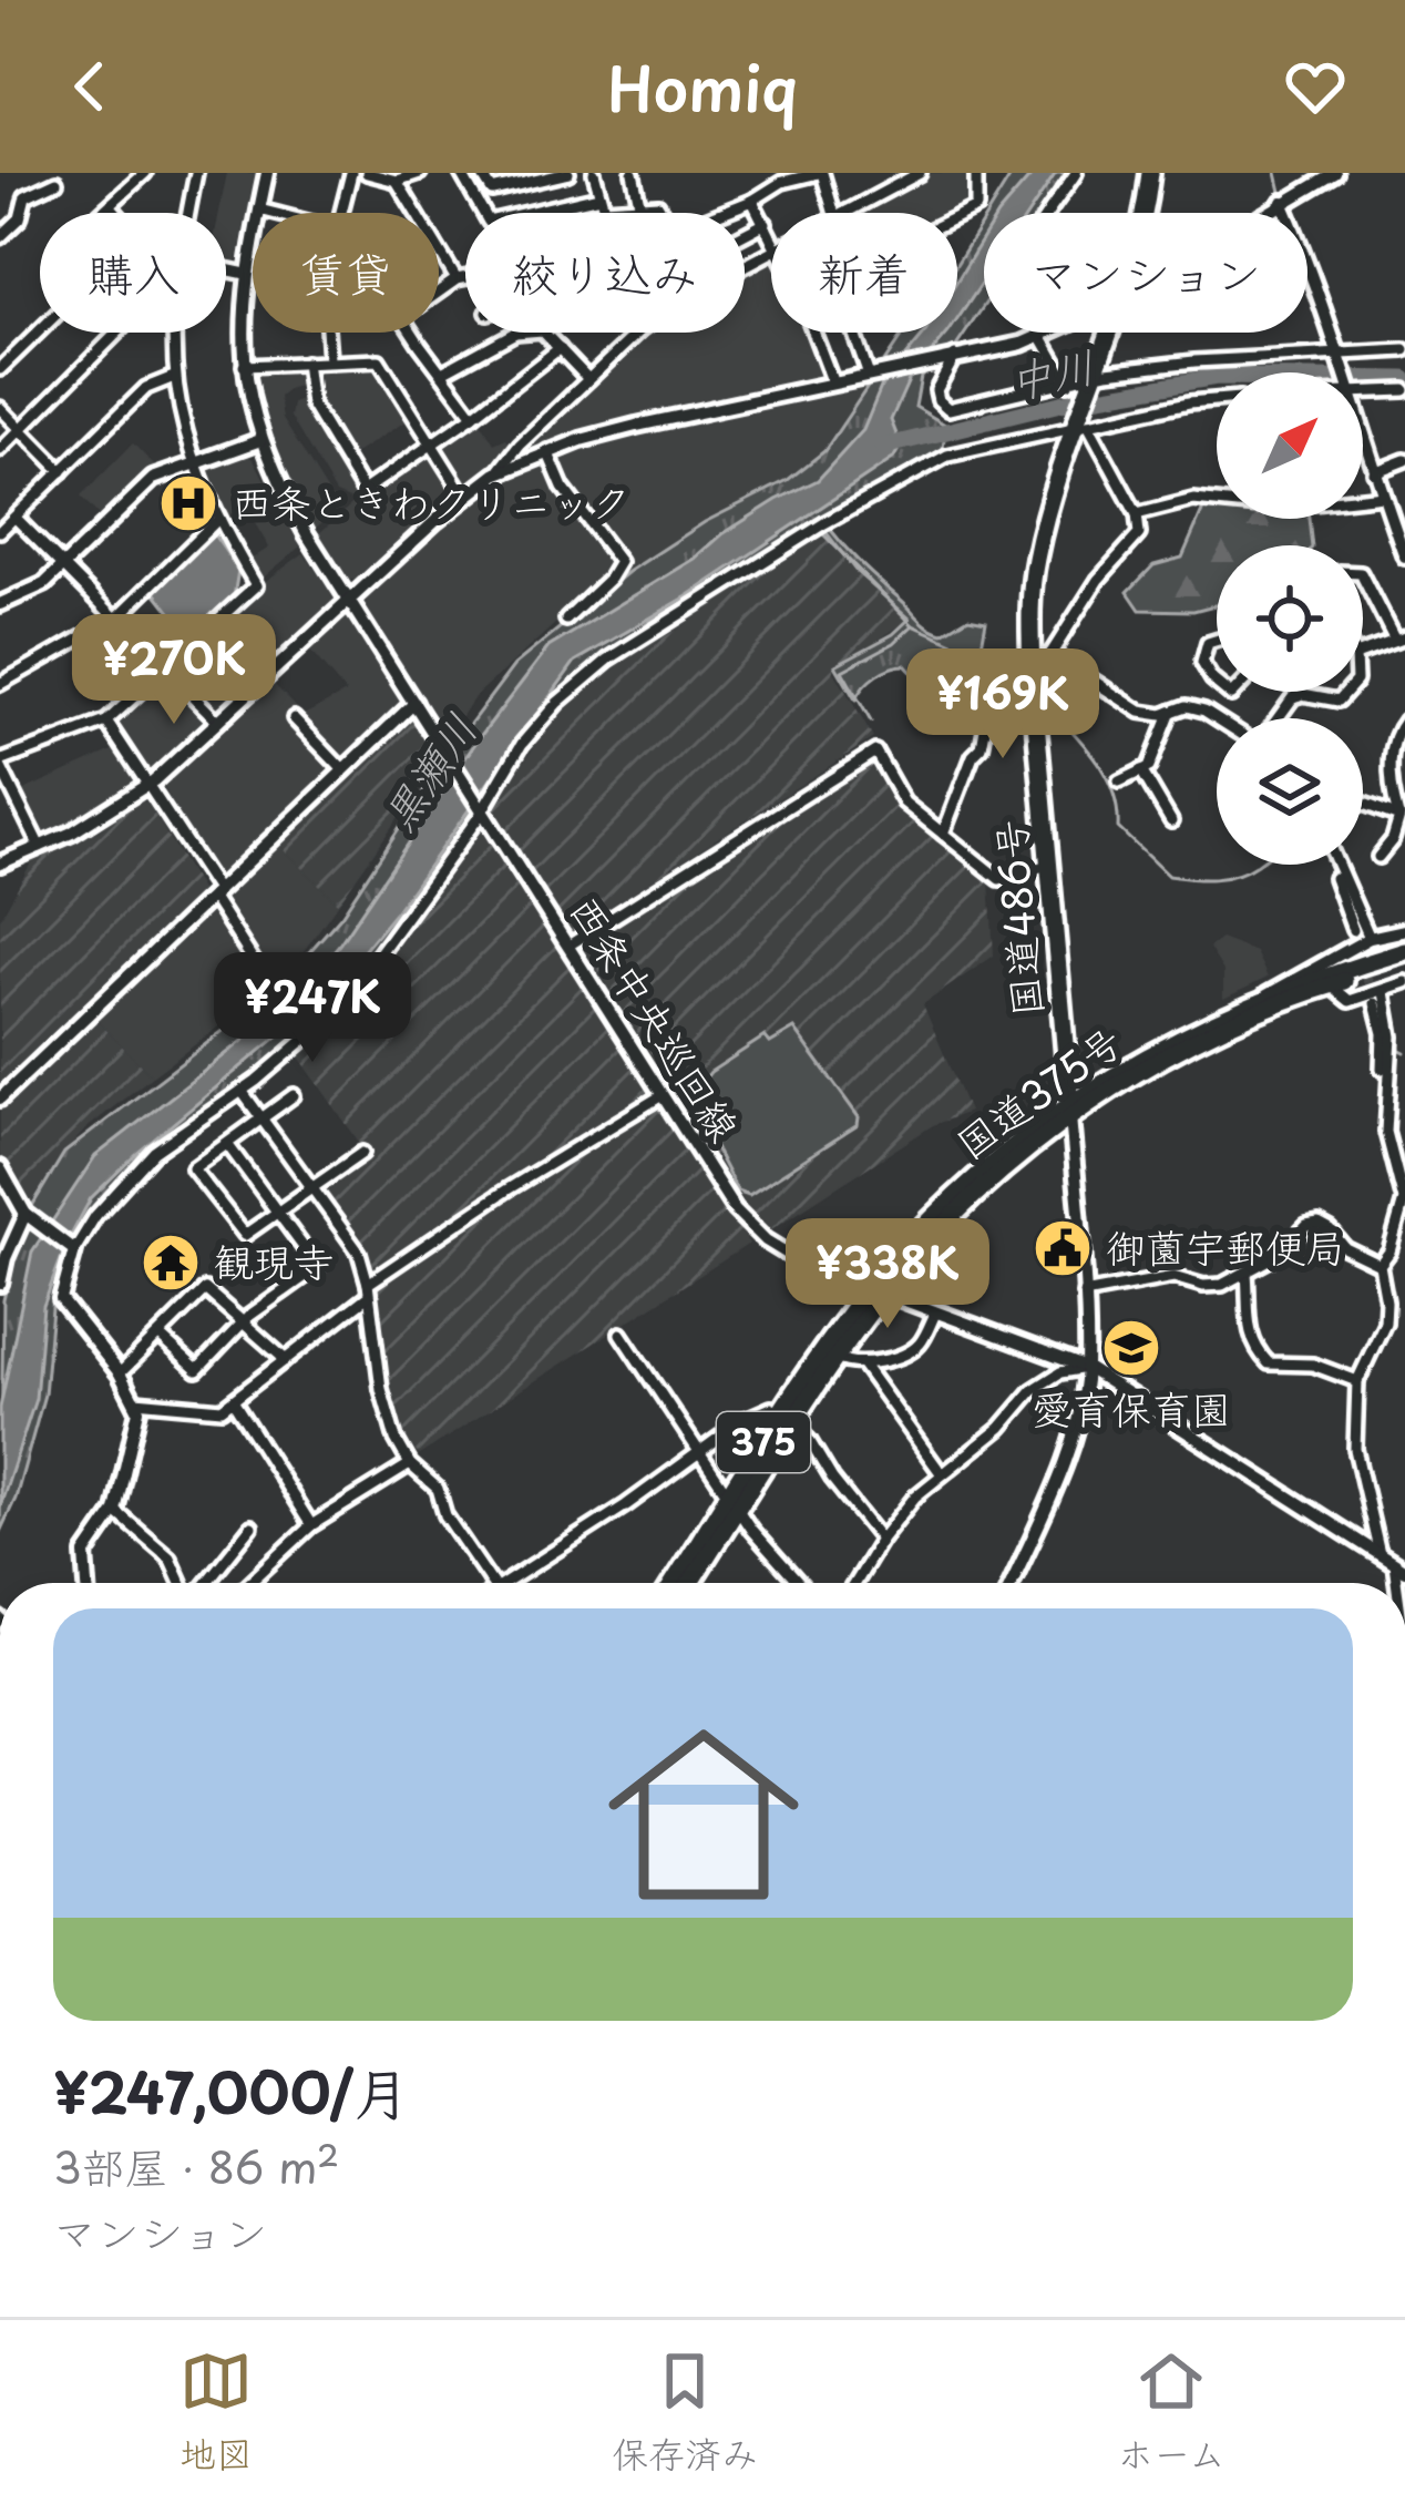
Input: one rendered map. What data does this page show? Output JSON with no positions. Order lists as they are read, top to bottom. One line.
{"streets":{"highway":["国道486号","国道375号","375"],"street":["西条中央巡回線"]},"crossings":[["国道486号","国道375号"],["西条中央巡回線","国道375号"]],"water":["中川","黒瀬川"],"places":{"hospital":["西条ときわクリニック"],"public building":["御薗宇郵便局"],"temple":["観現寺"],"school or university":["愛育保育園"]},"north":"top right","page":{"header":"Homiq","chip":["購入","賃貸","絞り込み","新着","マンション"],"price":["¥270K","¥169K","¥247K","¥338K"],"list":[{"name":"¥247,000/月","note":"3部屋 · 86 m² · マンション"}],"tabs":["地図","保存済み","ホーム"]}}
